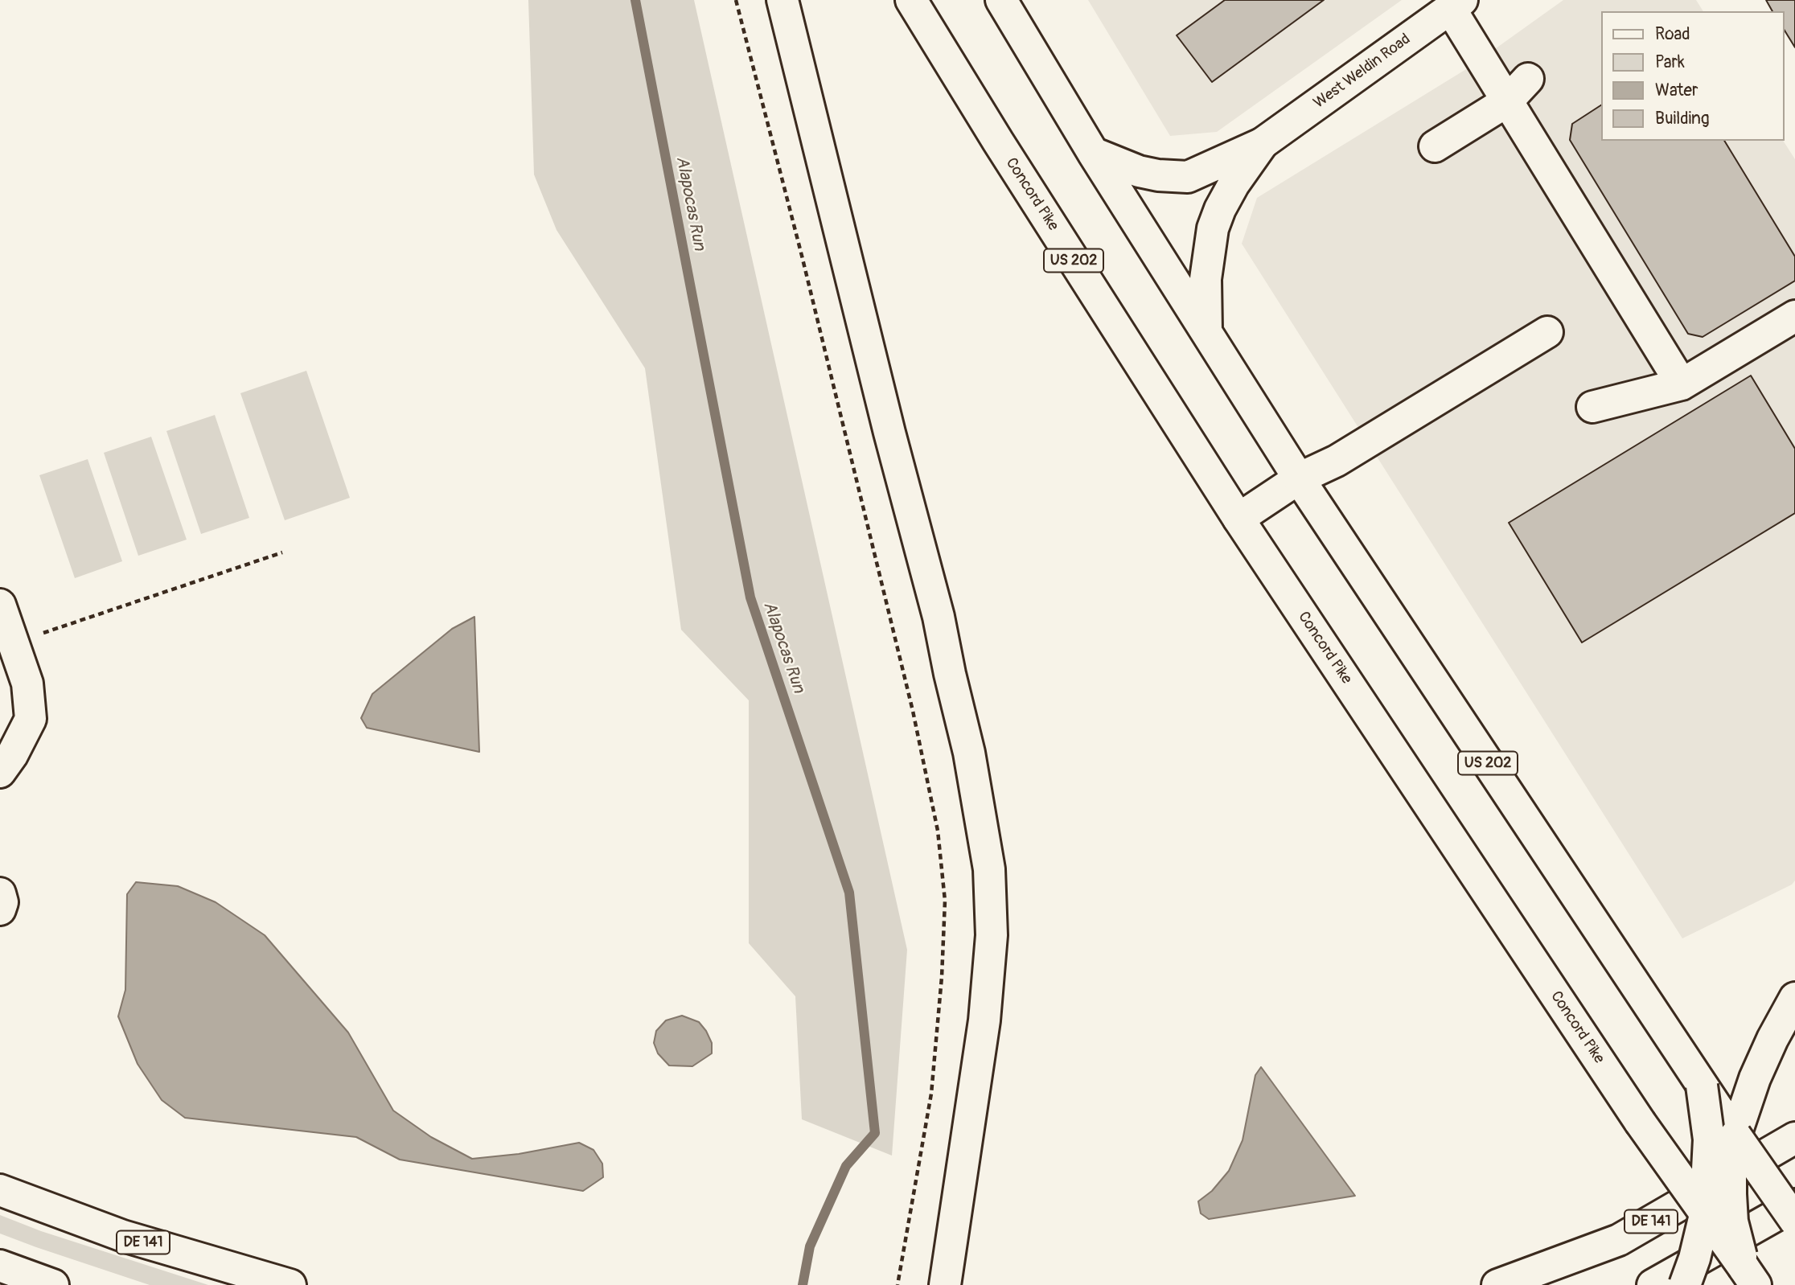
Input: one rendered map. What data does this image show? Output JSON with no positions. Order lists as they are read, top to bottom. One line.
{"streets":{"main road":["West Weldin Road","Concord Pike","US 202","DE 141"]},"water":["Alapocas Run"],"legend":["Road","Park","Water","Building"]}
